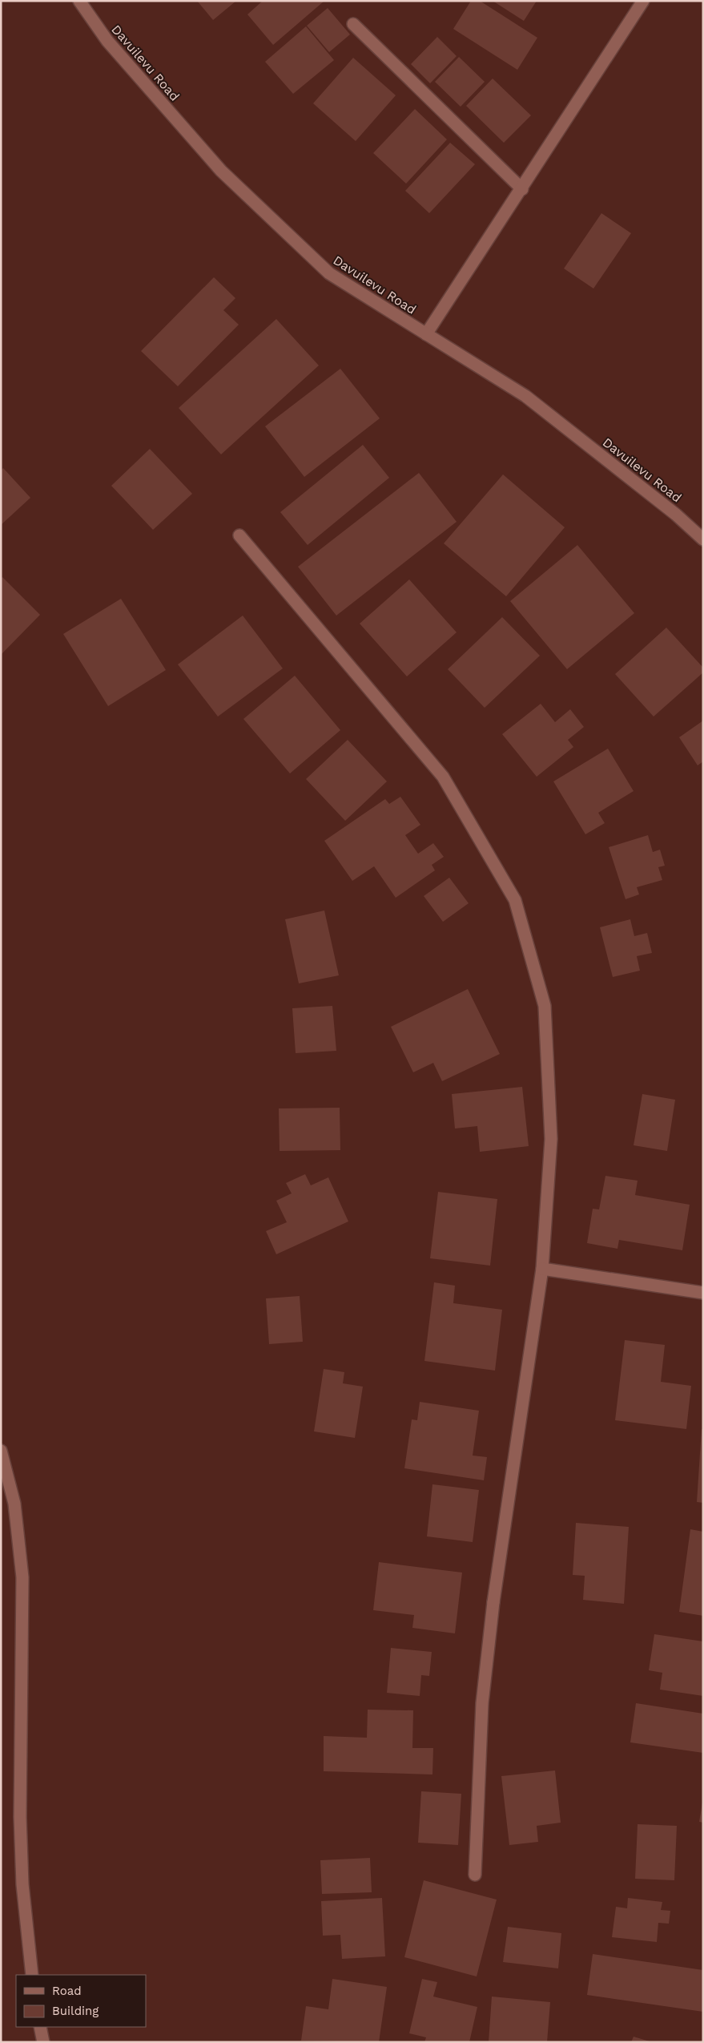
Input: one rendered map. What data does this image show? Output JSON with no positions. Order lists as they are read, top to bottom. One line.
{"streets":{"street":["Davuilevu Road"]},"legend":["Road","Building"]}
